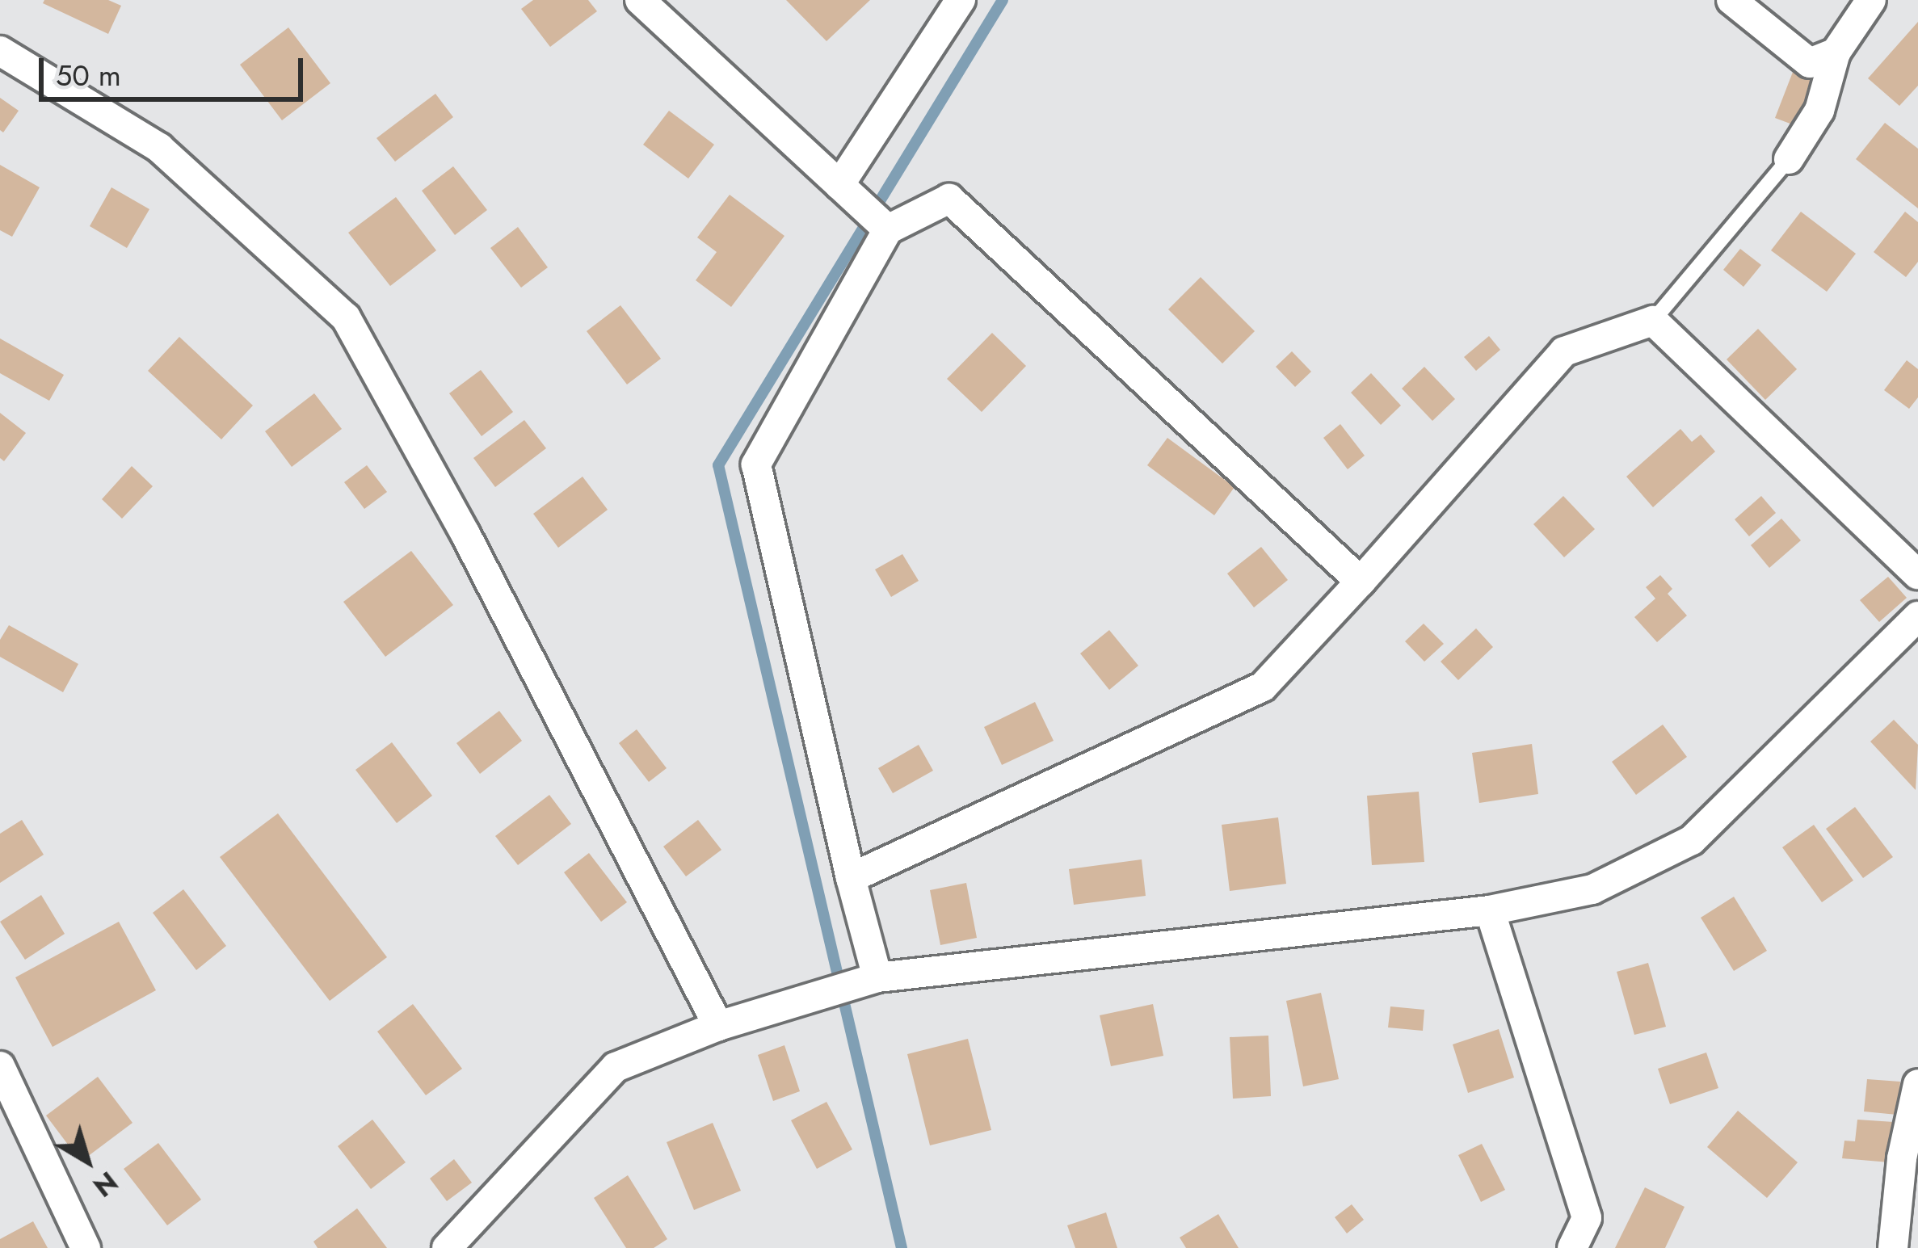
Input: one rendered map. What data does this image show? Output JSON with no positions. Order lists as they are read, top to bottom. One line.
{"scale_bar":"50 m","north":"bottom right"}
